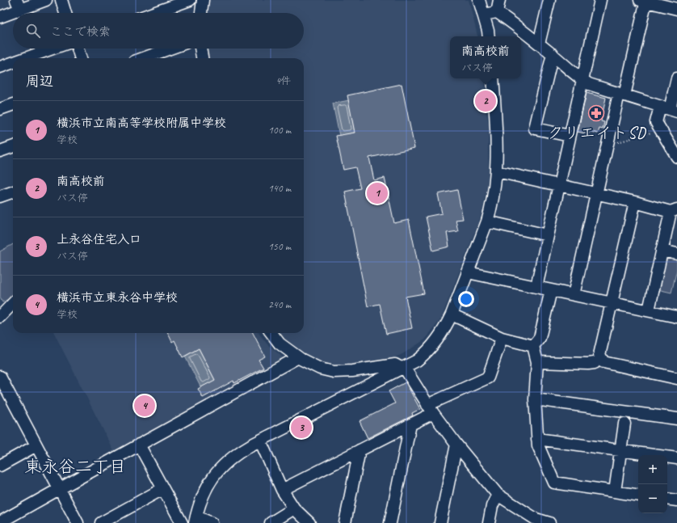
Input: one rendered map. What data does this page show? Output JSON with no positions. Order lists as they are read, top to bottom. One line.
{"districts":["東永谷二丁目"],"places":{"pharmacy":["クリエイトSD"]},"page":{"search":"ここで検索","popup":["南高校前","バス停"],"heading":["周辺","4件"],"pins":["2","1","4","3"],"list":[{"mark":"1","name":"横浜市立南高等学校附属中学校","note":"学校","value":"100 m"},{"mark":"2","name":"南高校前","note":"バス停","value":"140 m"},{"mark":"3","name":"上永谷住宅入口","note":"バス停","value":"150 m"},{"mark":"4","name":"横浜市立東永谷中学校","note":"学校","value":"240 m"}],"map_buttons":["+","−"]}}
